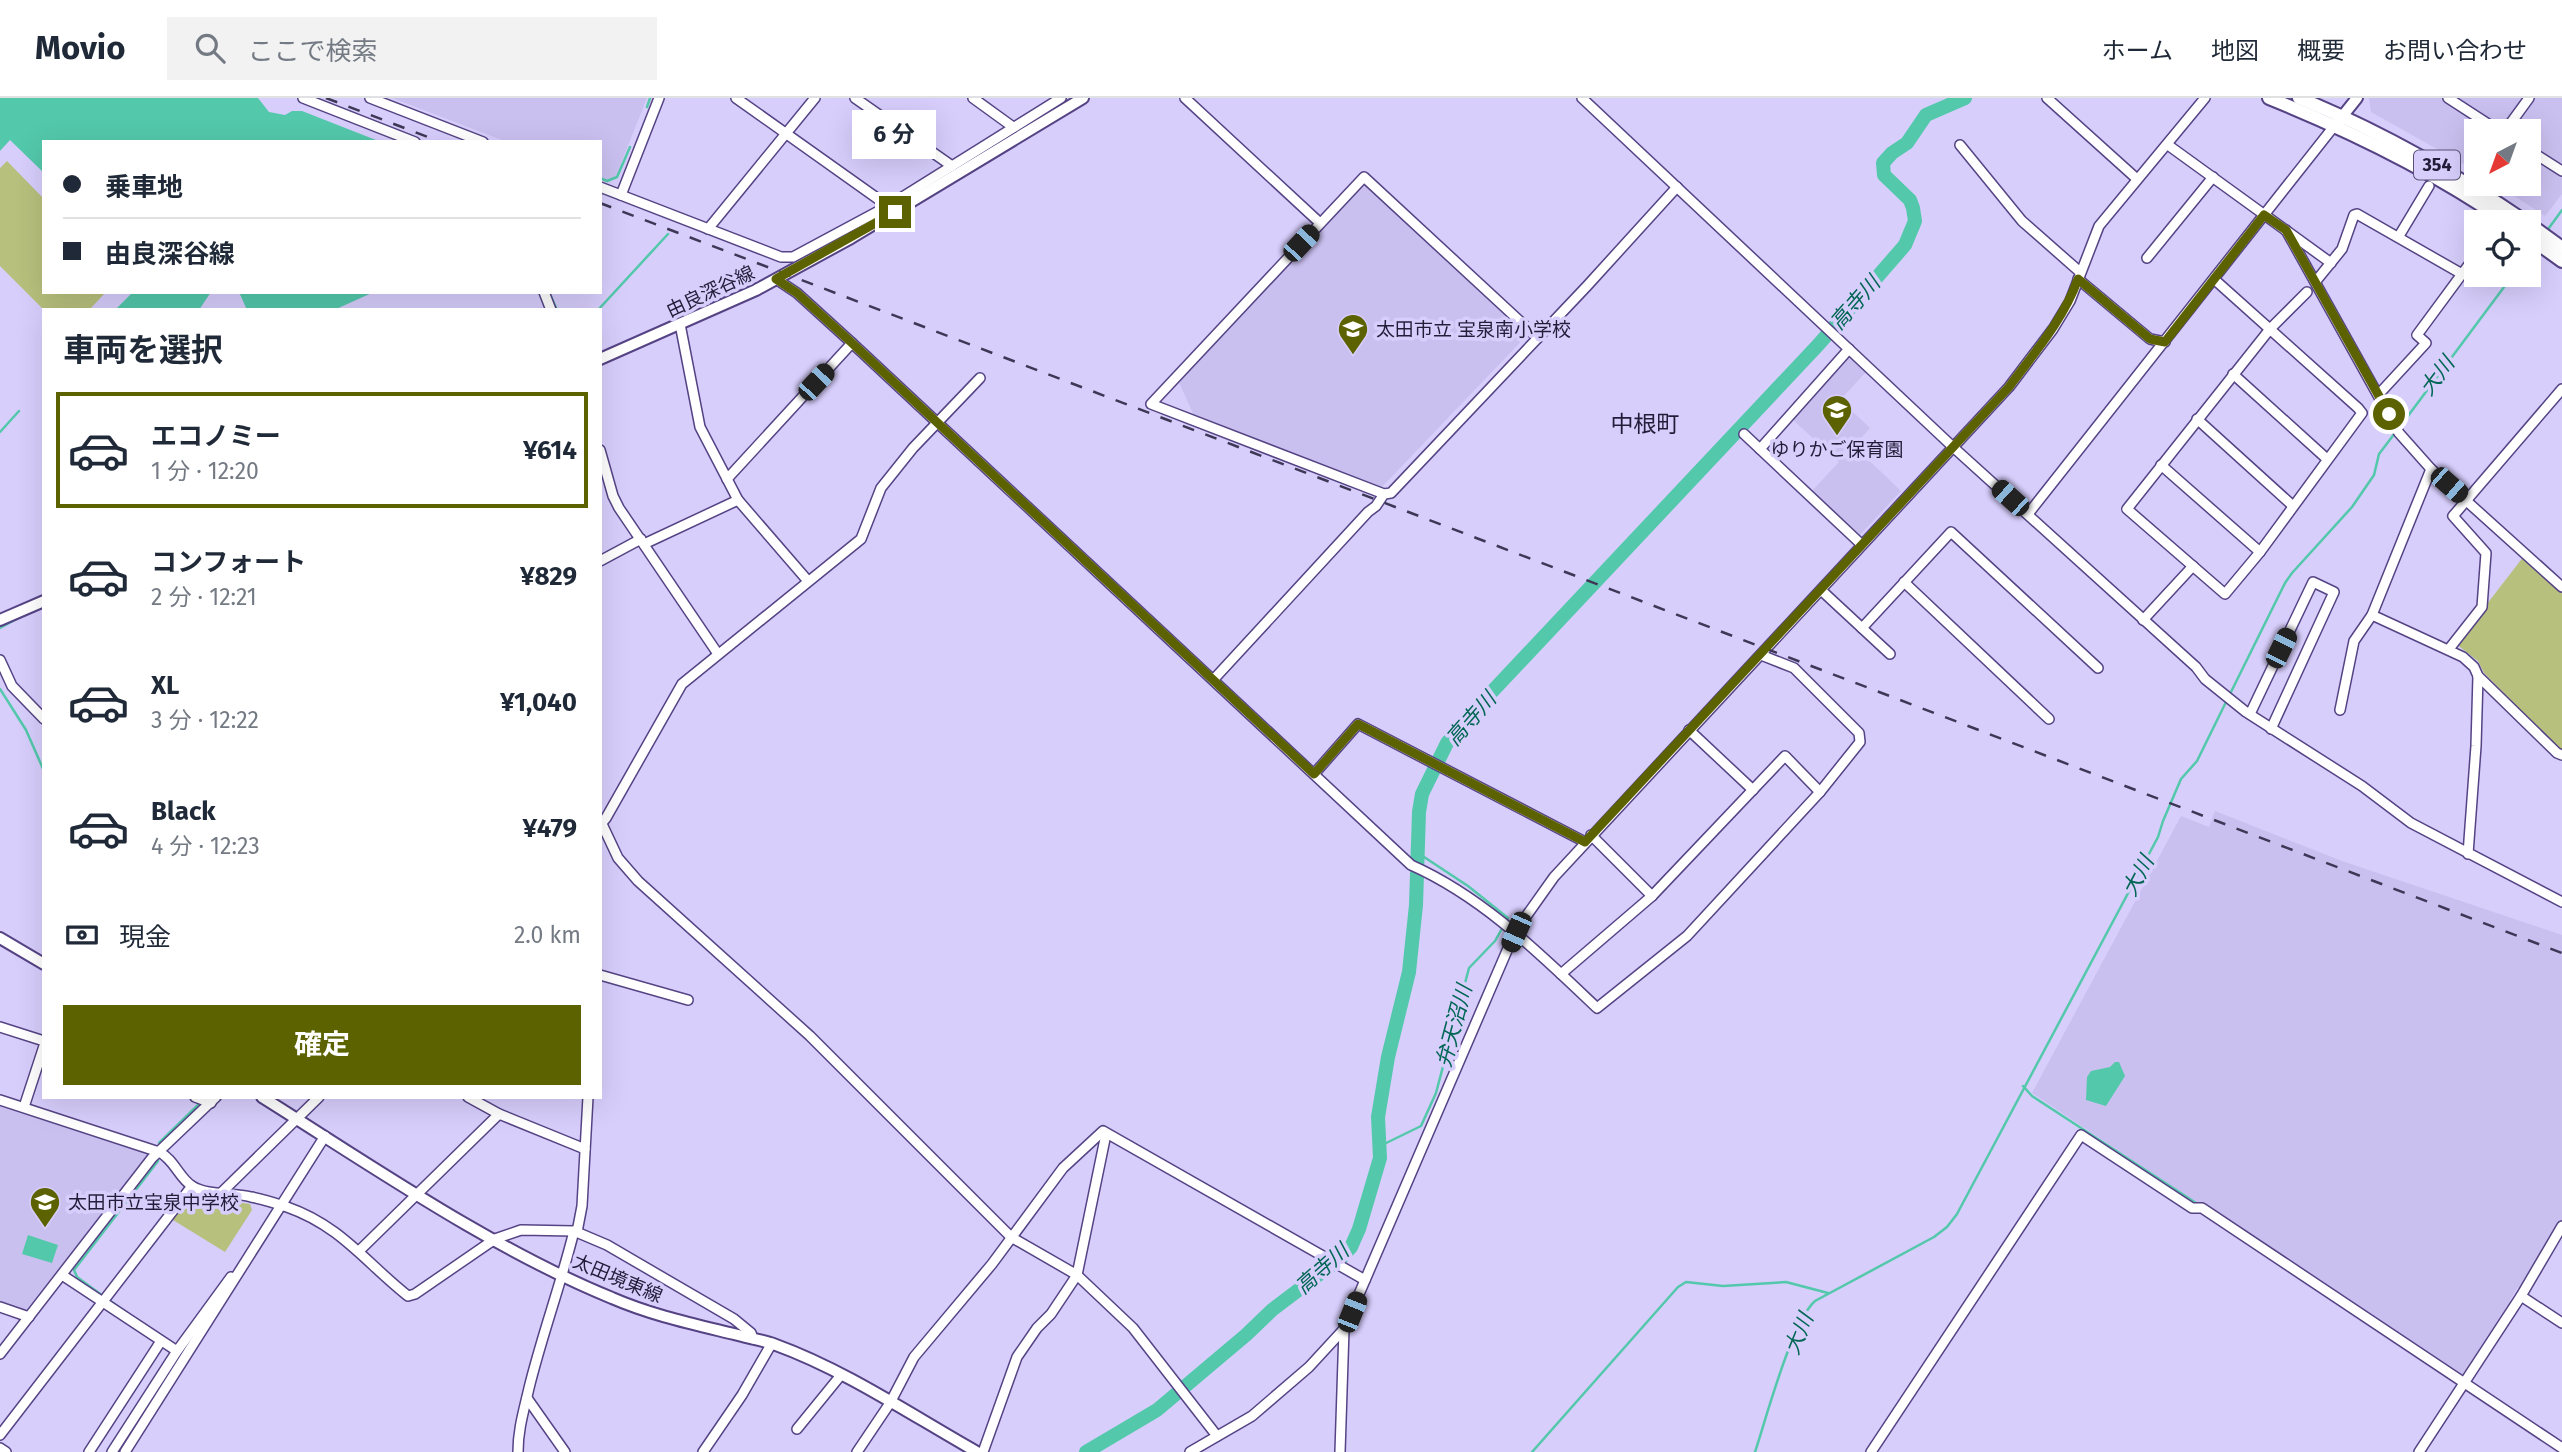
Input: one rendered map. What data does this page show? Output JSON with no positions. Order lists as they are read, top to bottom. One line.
{"streets":{"highway":["354"],"main road":["由良深谷線","太田境東線"]},"districts":["中根町"],"water":["高寺川","大川","弁天沼川"],"places":{"school or university":["太田市立 宝泉南小学校","ゆりかご保育園","太田市立宝泉中学校"]},"north":"bottom left","page":{"header":"Movio","search":"ここで検索","nav":["ホーム","地図","概要","お問い合わせ"],"bubble":"6 分","banner":["乗車地","由良深谷線"],"heading":"車両を選択","list":[{"name":"エコノミー","note":"1 分 · 12:20","value":"¥614"},{"name":"コンフォート","note":"2 分 · 12:21","value":"¥829"},{"name":"XL","note":"3 分 · 12:22","value":"¥1,040"},{"name":"Black","note":"4 分 · 12:23","value":"¥479"}],"pay":["現金","2.0 km"],"buttons":"確定"}}
